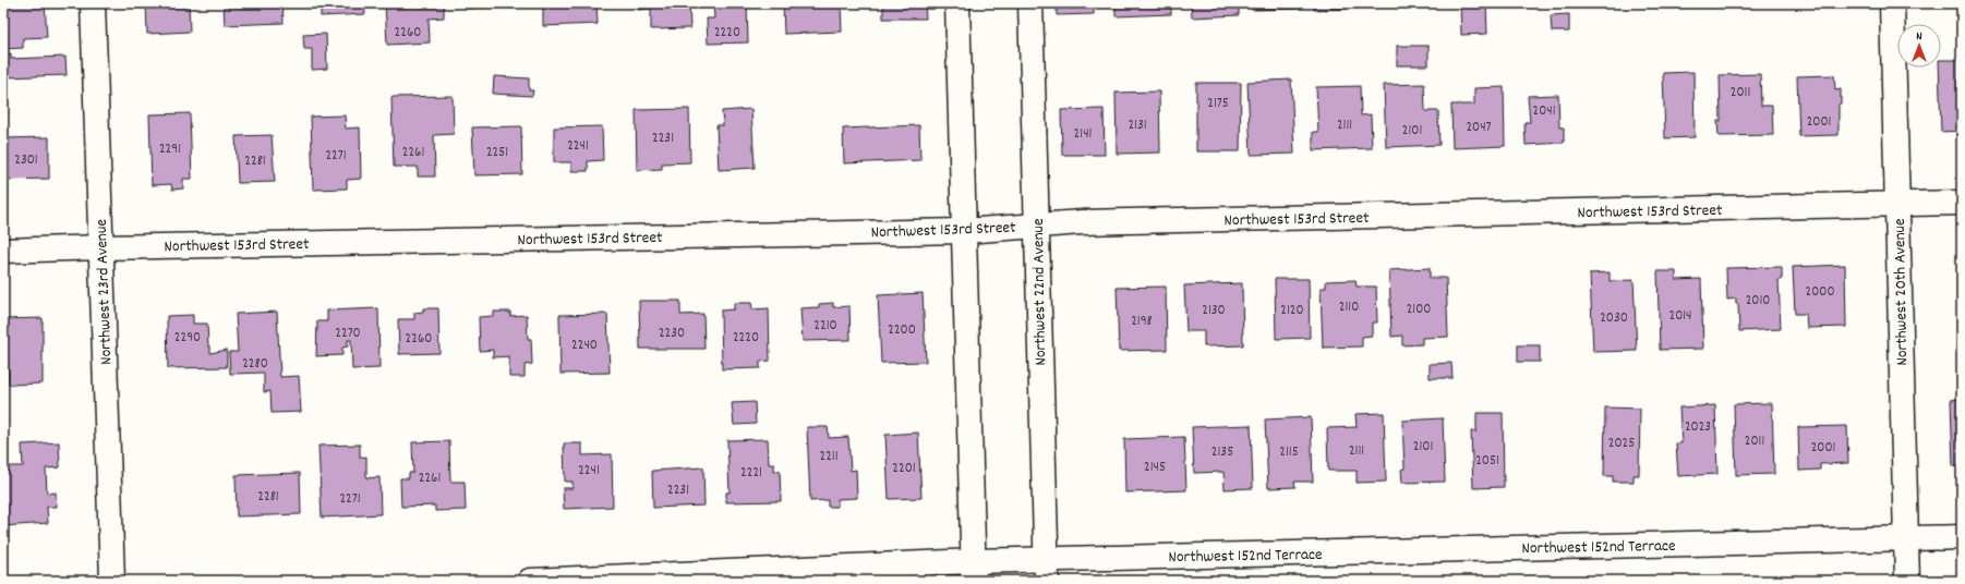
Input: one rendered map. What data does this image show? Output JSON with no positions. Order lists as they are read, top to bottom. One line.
{"streets":{"street":["Northwest 153rd Street","Northwest 23rd Avenue","Northwest 22nd Avenue","Northwest 20th Avenue","Northwest 152nd Terrace"]},"crossings":[["Northwest 153rd Street","Northwest 23rd Avenue"],["Northwest 153rd Street","Northwest 22nd Avenue"],["Northwest 153rd Street","Northwest 20th Avenue"],["Northwest 22nd Avenue","Northwest 152nd Terrace"],["Northwest 20th Avenue","Northwest 152nd Terrace"]],"house_numbers":["2260","2220","2011","2175","2041","2001","2131","2111","2047","2101","2141","2231","2241","2291","2261","2251","2271","2301","2281","2000","2010","2110","2100","2130","2120","2014","2030","2198","2210","2200","2270","2230","2290","2220","2260","2240","2280","2023","2011","2025","2101","2001","2111","2135","2115","2211","2051","2145","2201","2241","2221","2261","2231","2281","2271"],"north":"top"}
